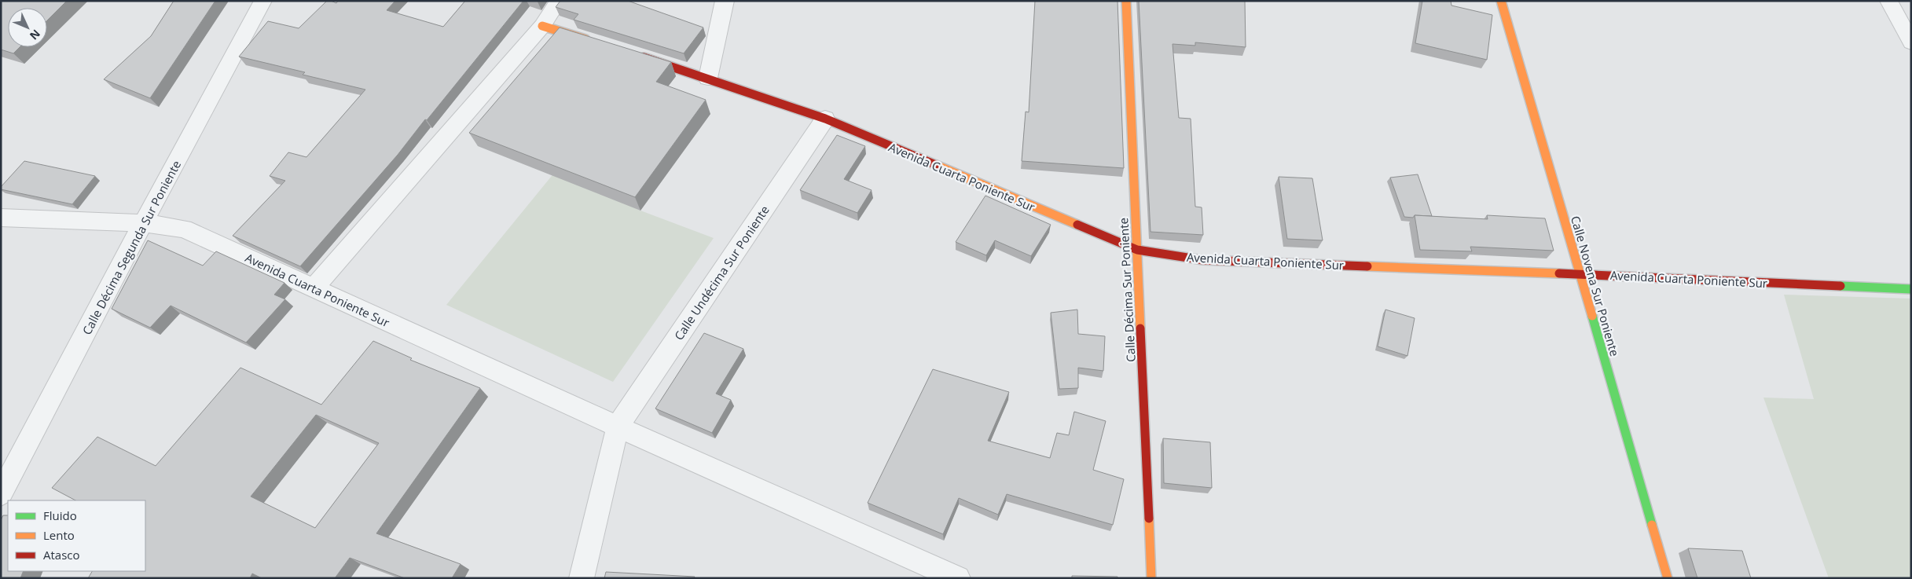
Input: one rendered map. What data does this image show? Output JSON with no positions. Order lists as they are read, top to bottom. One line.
{"streets":{"street":["Avenida Cuarta Poniente Sur","Calle Décima Segunda Sur Poniente","Calle Undécima Sur Poniente","Calle Novena Sur Poniente","Calle Décima Sur Poniente"]},"crossings":[["Avenida Cuarta Poniente Sur","Calle Décima Segunda Sur Poniente"],["Avenida Cuarta Poniente Sur","Calle Undécima Sur Poniente"],["Avenida Cuarta Poniente Sur","Calle Novena Sur Poniente"],["Avenida Cuarta Poniente Sur","Calle Décima Sur Poniente"]],"legend":["Fluido","Lento","Atasco"],"north":"bottom right"}
